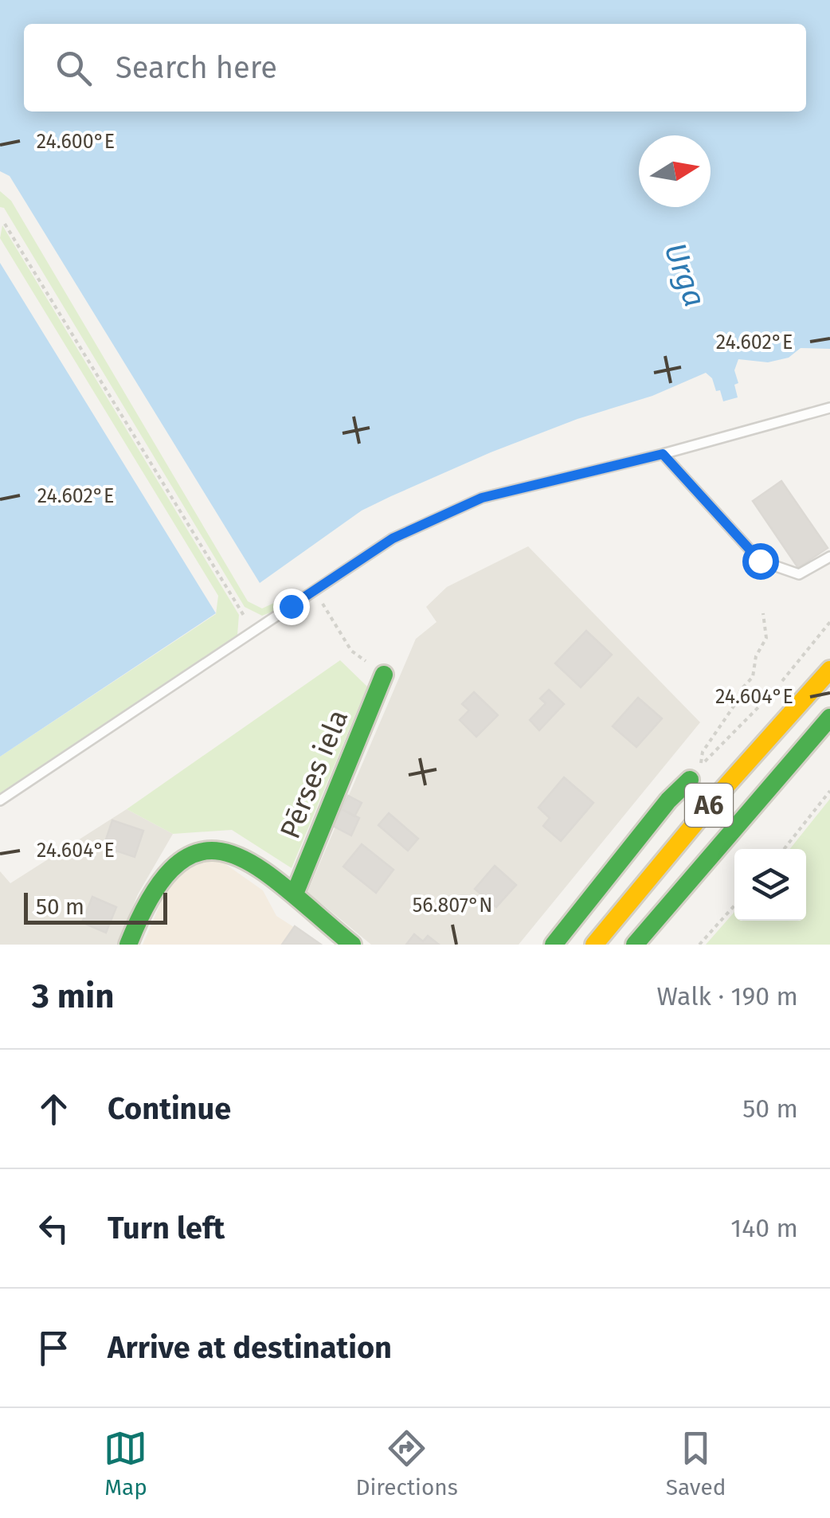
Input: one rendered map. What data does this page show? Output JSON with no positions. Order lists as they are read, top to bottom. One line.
{"streets":{"main road":["Pērses iela","A6"]},"water":["Urga"],"scale_bar":"50 m","north":"right","page":{"search":"Search here","scale":"50 m","heading":["3 min","Walk · 190 m"],"list":[["Continue","50 m"],["Turn left","140 m"],"Arrive at destination"],"nav":["Map","Directions","Saved"]},"coordinates":["24.600°E","24.602°E","24.604°E","56.807°N"]}
